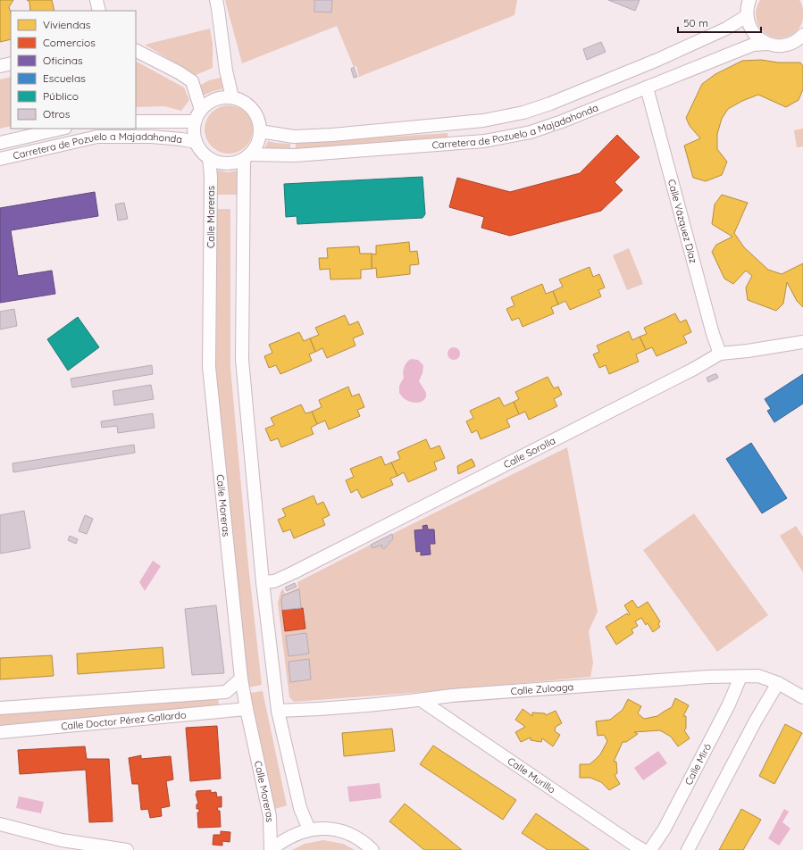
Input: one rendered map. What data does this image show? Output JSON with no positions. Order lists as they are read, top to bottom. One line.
{"streets":{"street":["Carretera de Pozuelo a Majadahonda","Calle Moreras","Calle Vázquez Díaz","Calle Sorolla","Calle Zuloaga","Calle Doctor Pérez Gallardo","Calle Miró","Calle Murillo"]},"crossings":[["Carretera de Pozuelo a Majadahonda","Calle Moreras"],["Carretera de Pozuelo a Majadahonda","Calle Vázquez Díaz"],["Calle Moreras","Calle Doctor Pérez Gallardo"],["Calle Vázquez Díaz","Calle Sorolla"],["Calle Zuloaga","Calle Miró"],["Calle Zuloaga","Calle Murillo"]],"legend":["Viviendas","Comercios","Oficinas","Escuelas","Público","Otros"],"scale_bar":"50 m"}
